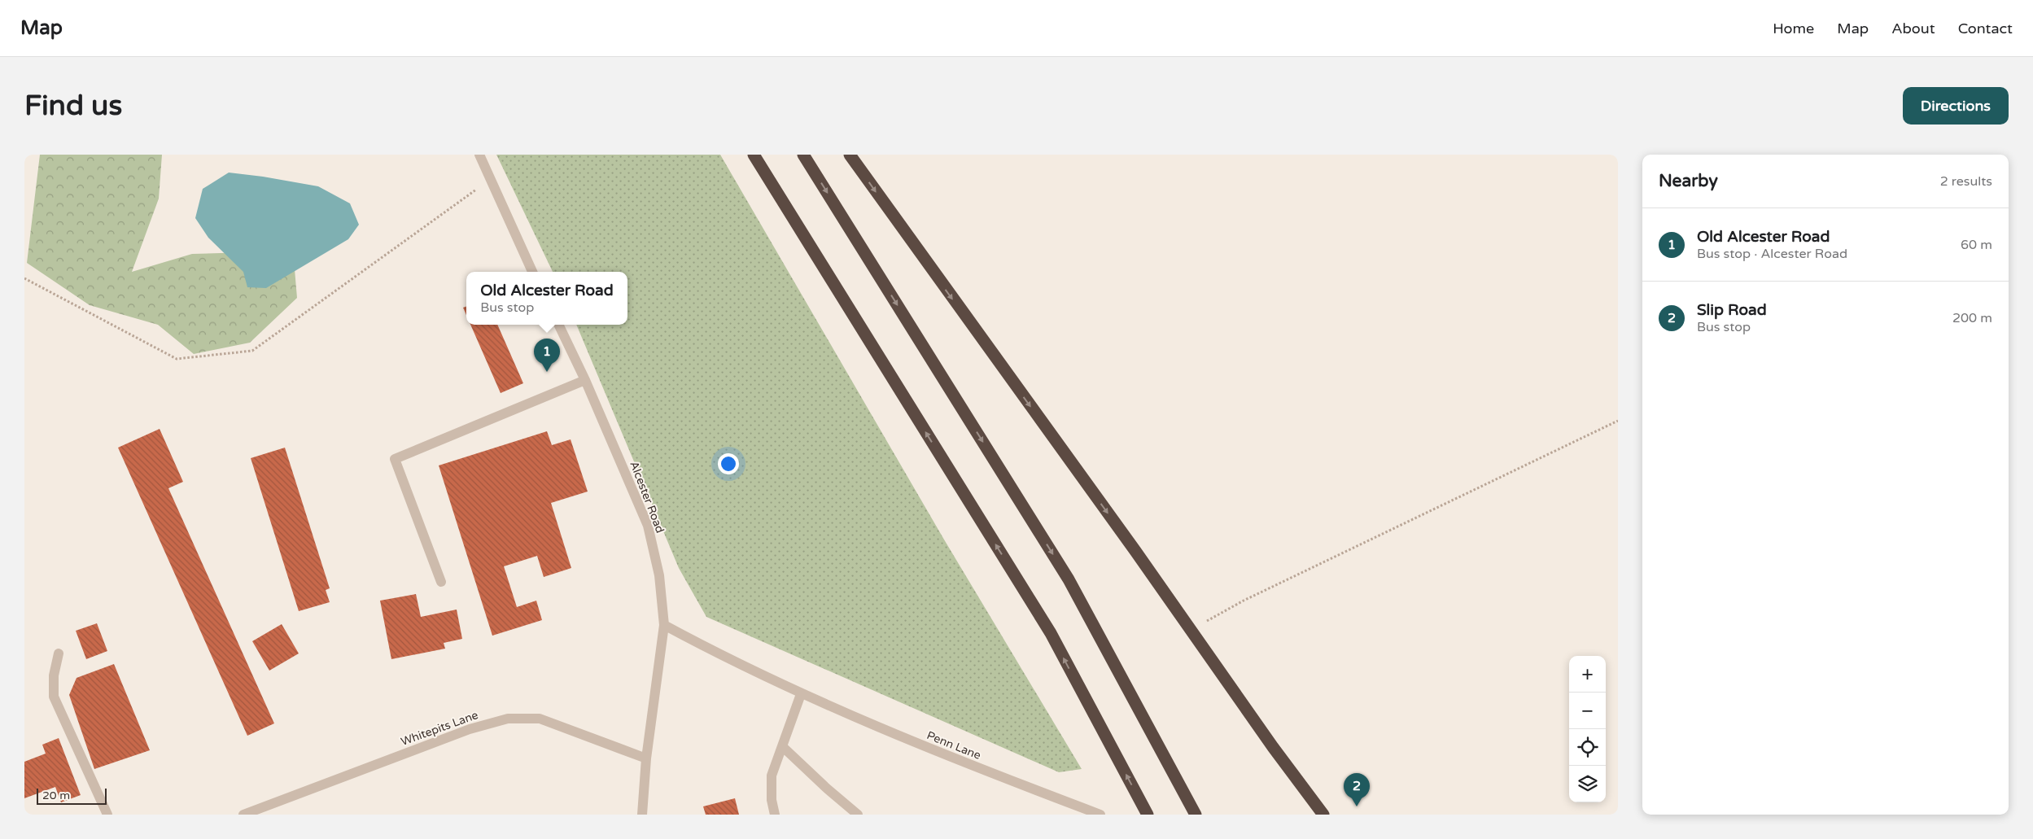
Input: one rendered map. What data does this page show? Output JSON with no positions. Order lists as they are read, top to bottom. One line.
{"streets":{"street":["Alcester Road","Whitepits Lane","Penn Lane"]},"crossings":[["Alcester Road","Whitepits Lane"],["Alcester Road","Penn Lane"]],"scale_bar":"20 m","page":{"header":"Map","nav":["Home","Map","About","Contact"],"buttons":"Directions","title":"Find us","heading":["Nearby","2 results"],"list":[{"mark":"1","name":"Old Alcester Road","note":"Bus stop · Alcester Road","value":"60 m"},{"mark":"2","name":"Slip Road","note":"Bus stop","value":"200 m"}],"popup":["Old Alcester Road","Bus stop"],"pins":["1","2"],"map_buttons":["+","−"],"scale":"20 m"}}
